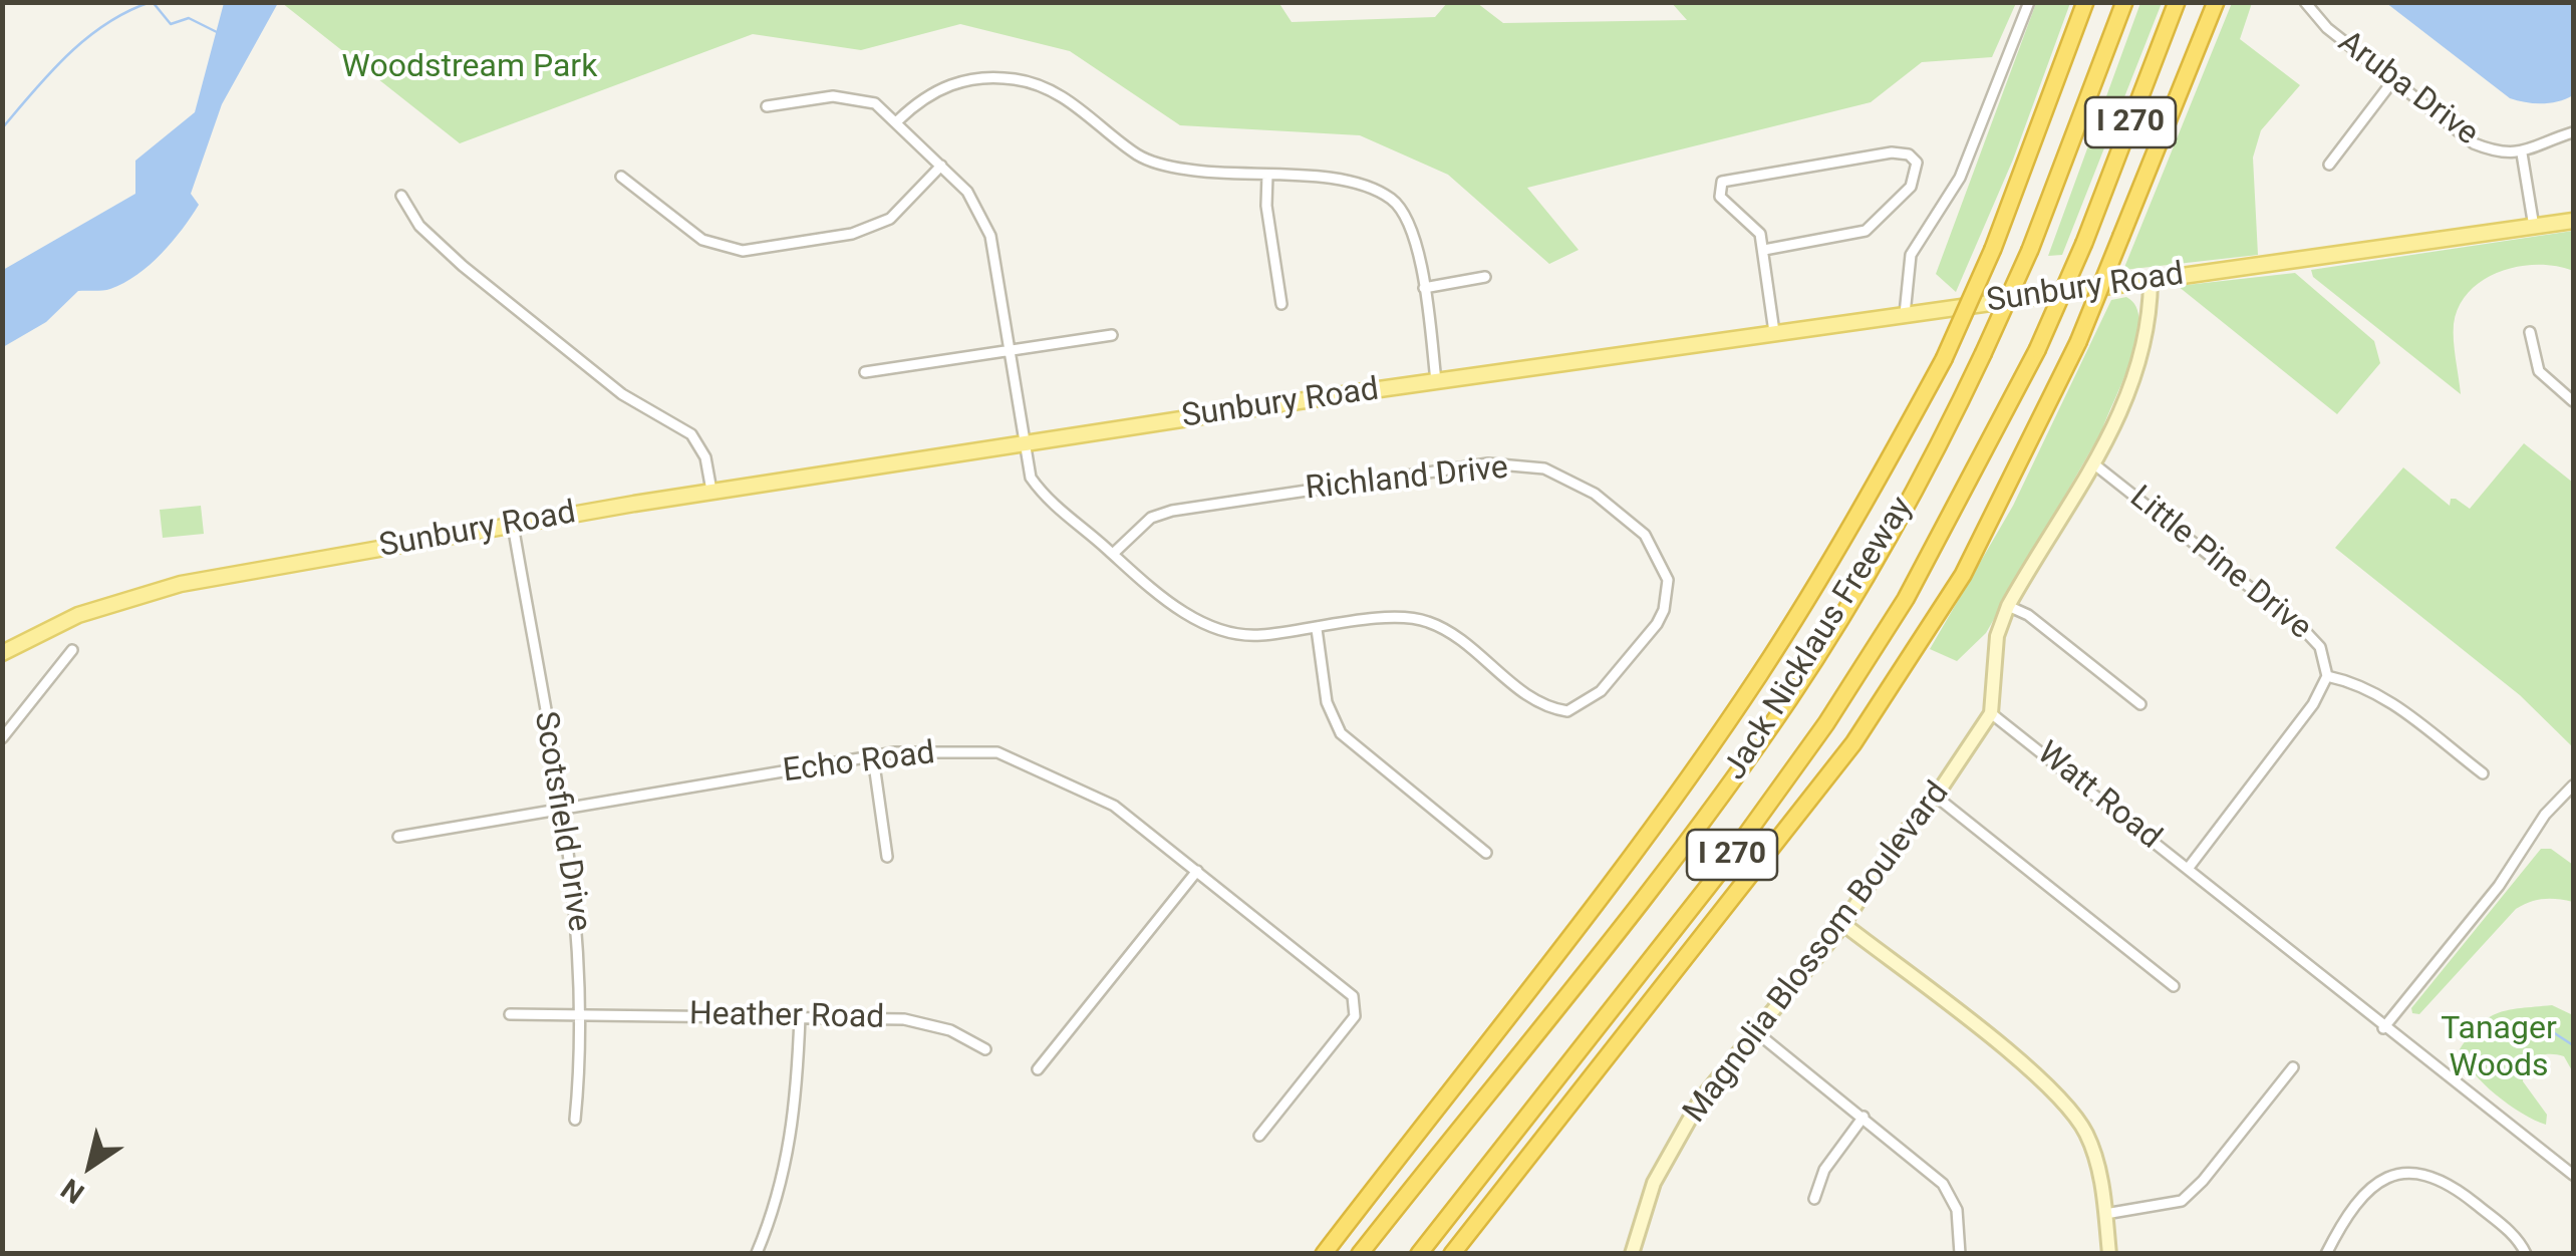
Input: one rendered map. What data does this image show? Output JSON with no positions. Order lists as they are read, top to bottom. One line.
{"streets":{"highway":["I 270","Jack Nicklaus Freeway"],"main road":["Sunbury Road"],"street":["Aruba Drive","Richland Drive","Little Pine Drive","Echo Road","Watt Road","Scotsfield Drive","Magnolia Blossom Boulevard","Heather Road"]},"crossings":[["Sunbury Road","Scotsfield Drive"],["Echo Road","Scotsfield Drive"],["Watt Road","Magnolia Blossom Boulevard"],["Scotsfield Drive","Heather Road"]],"parks":["Woodstream Park","Tanager Woods"],"north":"bottom left"}
